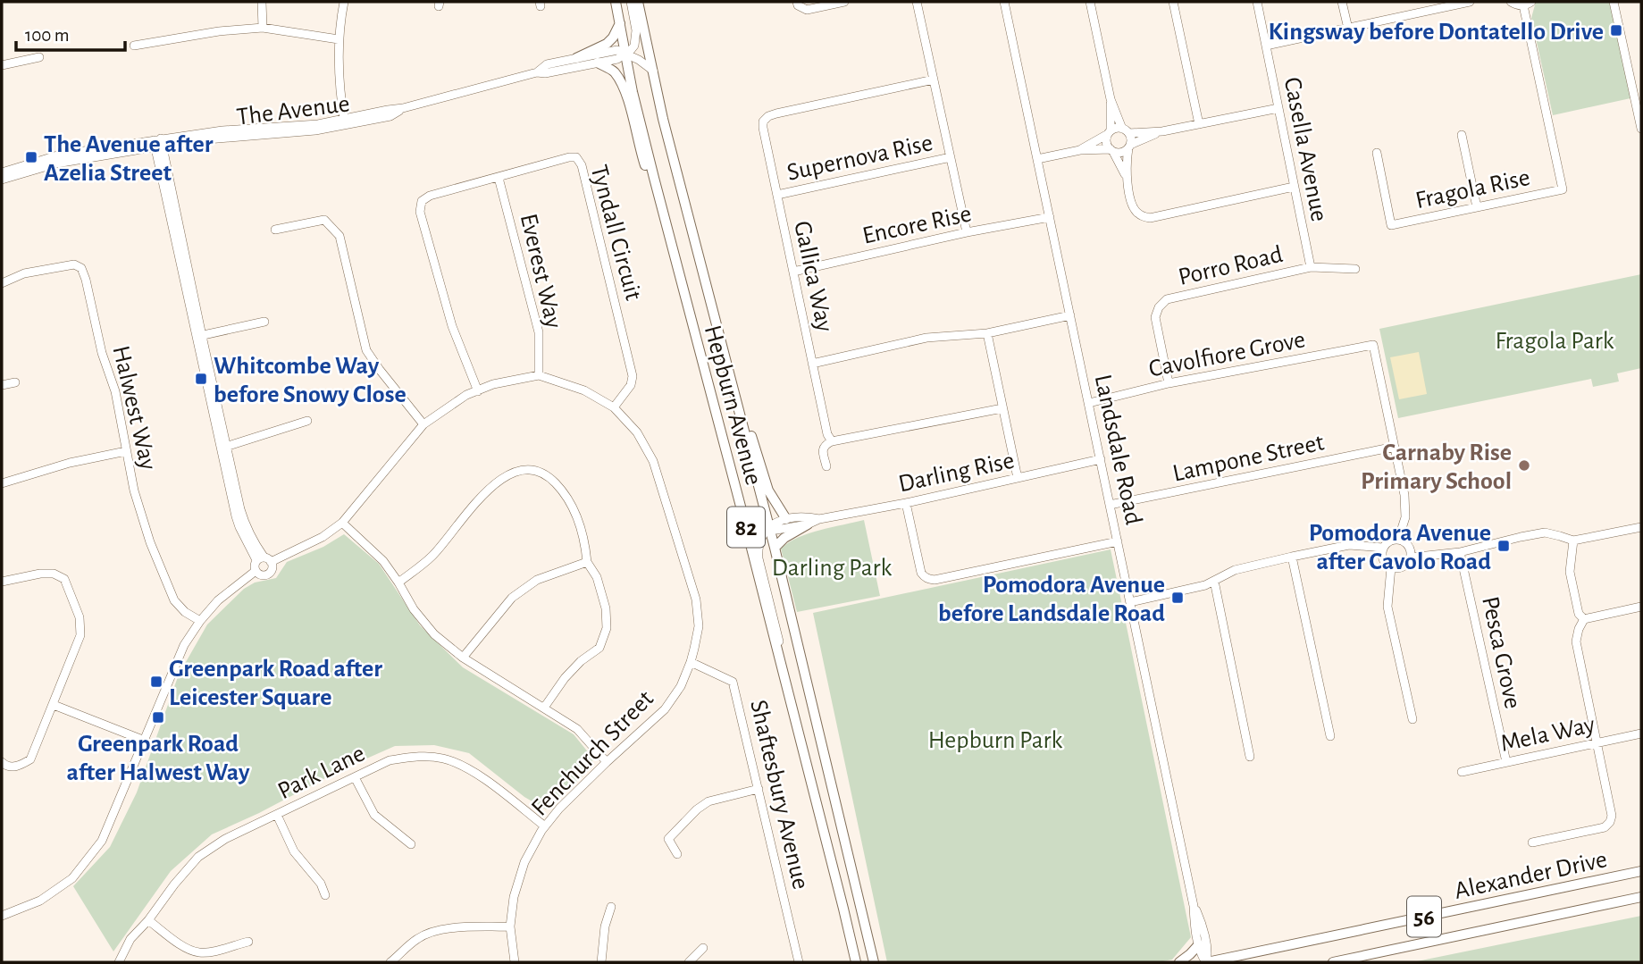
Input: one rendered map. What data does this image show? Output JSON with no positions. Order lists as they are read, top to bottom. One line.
{"streets":{"main road":["Hepburn Avenue","82","Alexander Drive","56"],"street":["The Avenue","Casella Avenue","Supernova Rise","Fragola Rise","Encore Rise","Tyndall Circuit","Porro Road","Everest Way","Gallica Way","Cavolfiore Grove","Halwest Way","Landsdale Road","Lampone Street","Darling Rise","Pesca Grove","Mela Way","Fenchurch Street","Park Lane","Shaftesbury Avenue"]},"crossings":[["The Avenue","Hepburn Avenue"],["Casella Avenue","Porro Road"],["Supernova Rise","Gallica Way"],["Encore Rise","Gallica Way"],["Encore Rise","Landsdale Road"],["Tyndall Circuit","Everest Way"],["Tyndall Circuit","Fenchurch Street"],["Porro Road","Cavolfiore Grove"],["Everest Way","Fenchurch Street"],["Cavolfiore Grove","Landsdale Road"],["Cavolfiore Grove","Lampone Street"],["Hepburn Avenue","Darling Rise"],["Landsdale Road","Lampone Street"],["Landsdale Road","Darling Rise"],["Landsdale Road","Alexander Drive"],["Pesca Grove","Mela Way"],["Fenchurch Street","Park Lane"],["Fenchurch Street","Shaftesbury Avenue"]],"parks":["Fragola Park","Darling Park","Hepburn Park"],"places":{"transit":["Kingsway before Dontatello Drive","The Avenue after Azelia Street","Whitcombe Way before Snowy Close","Pomodora Avenue after Cavolo Road","Pomodora Avenue before Landsdale Road","Greenpark Road after Leicester Square","Greenpark Road after Halwest Way"],"other":["Carnaby Rise Primary School"]},"scale_bar":"100 m"}
